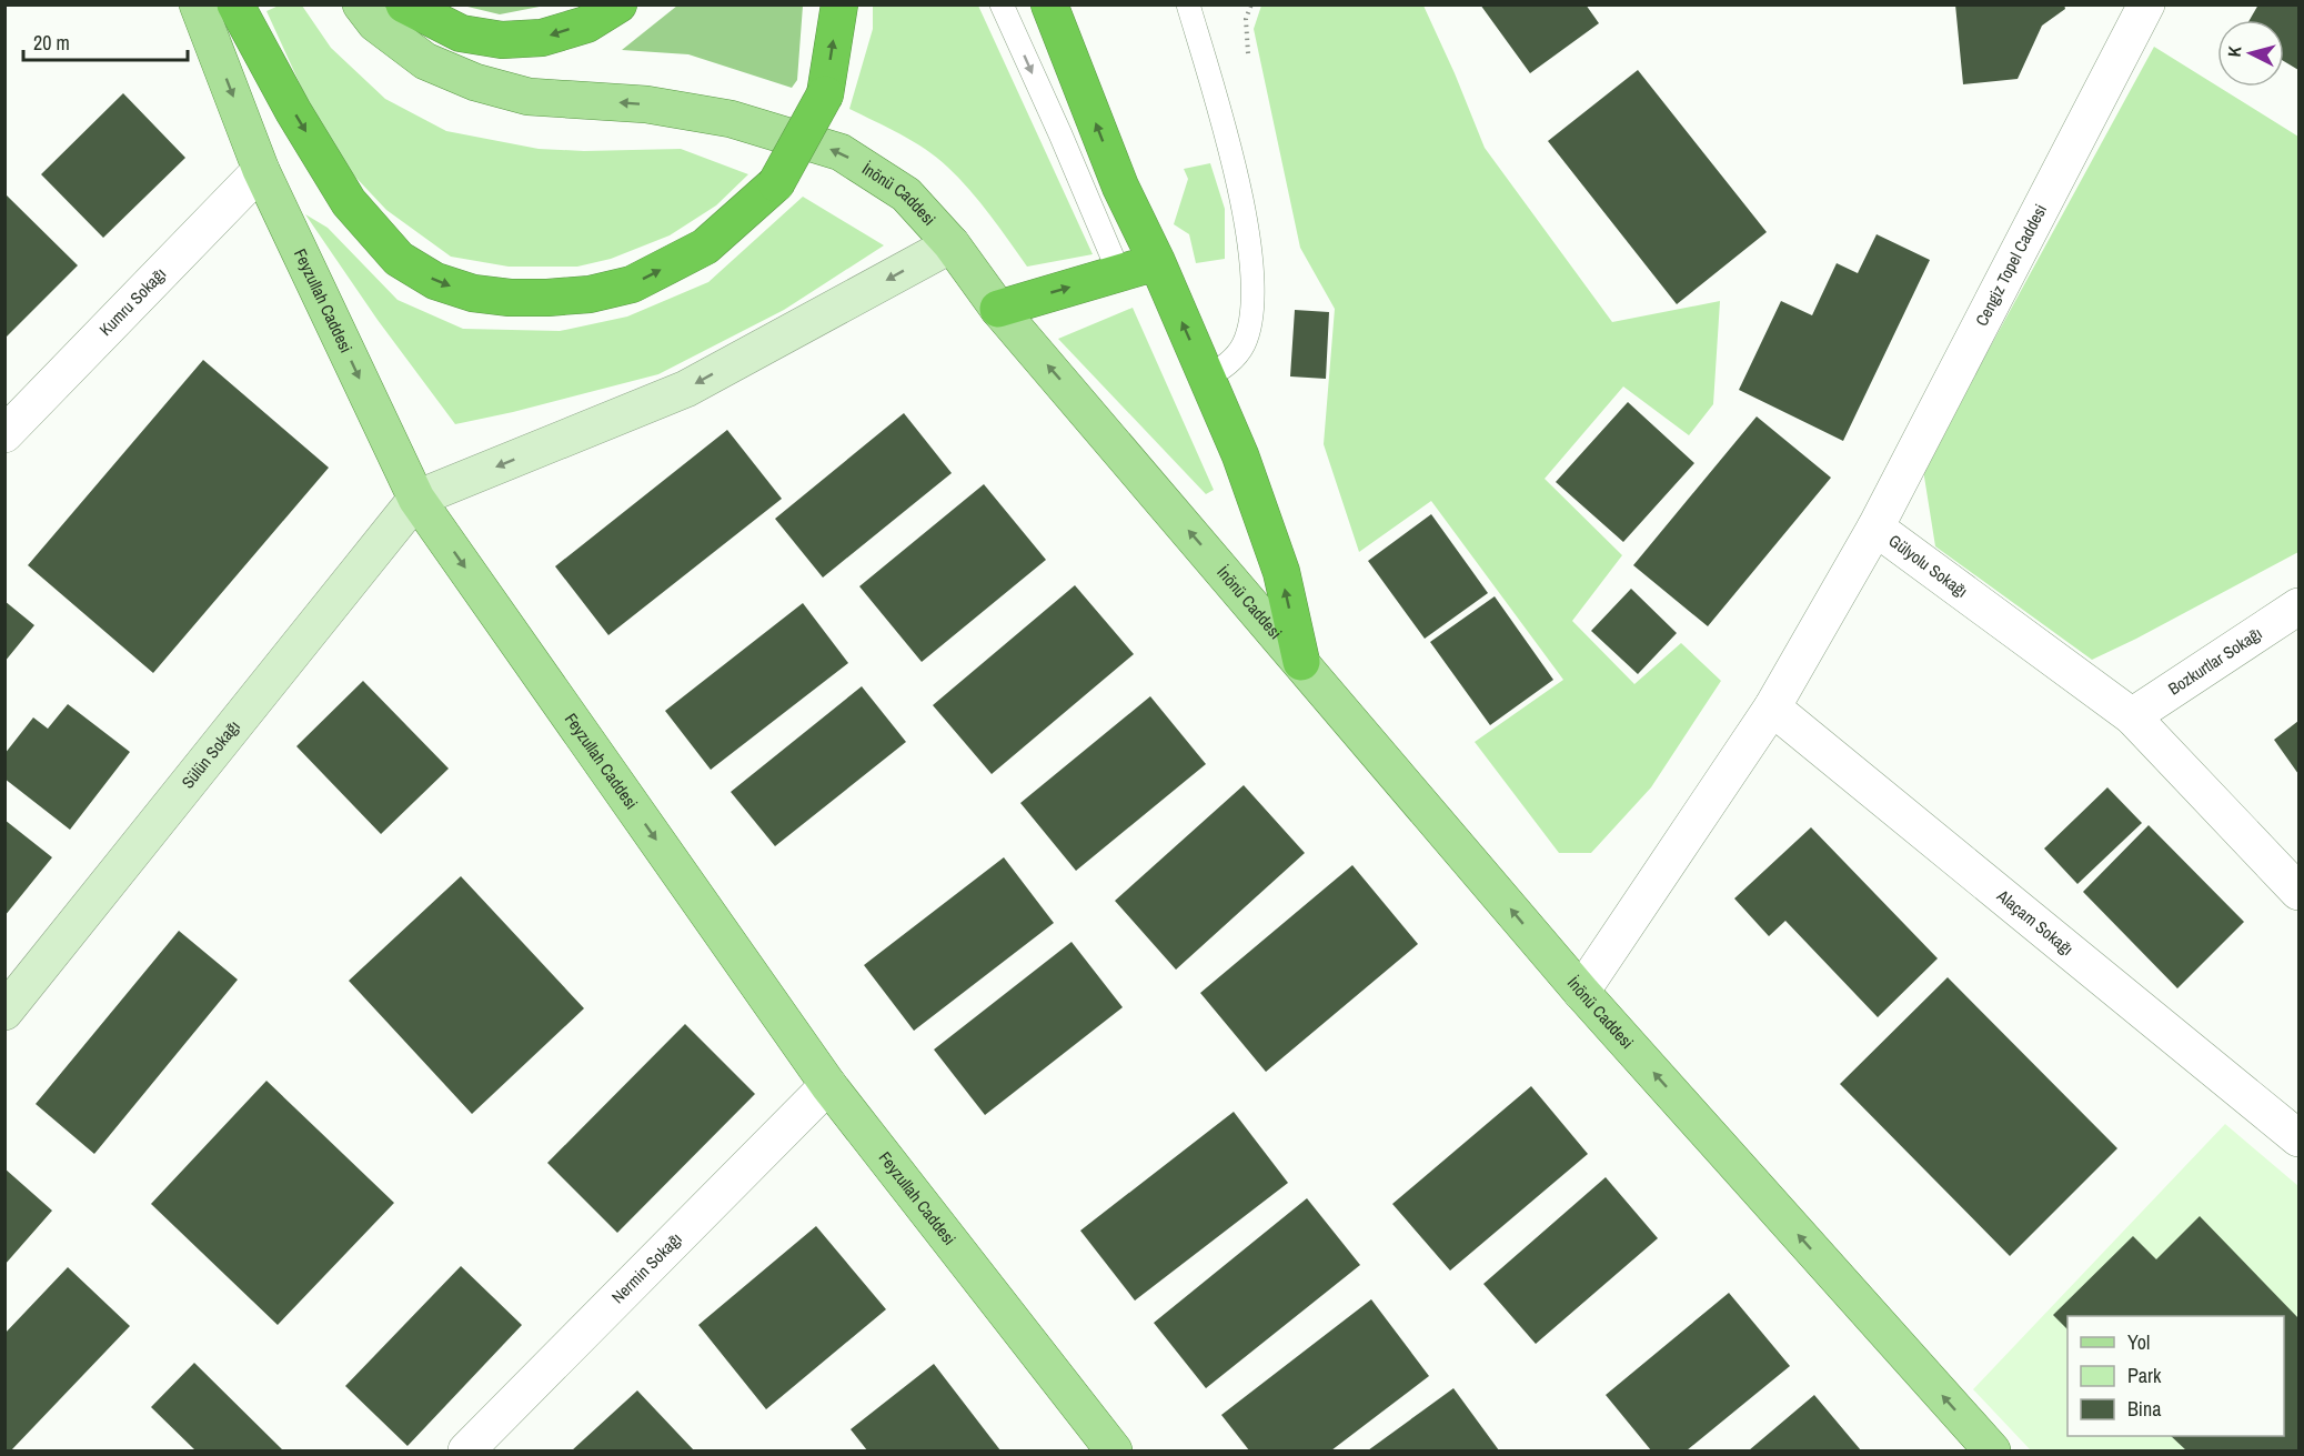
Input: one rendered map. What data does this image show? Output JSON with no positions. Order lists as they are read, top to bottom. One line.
{"streets":{"main road":["İnönü Caddesi","Feyzullah Caddesi"],"street":["Cengiz Topel Caddesi","Kumru Sokağı","Gülyolu Sokağı","Bozkurtlar Sokağı","Sülün Sokağı","Alaçam Sokağı","Nermin Sokağı"]},"crossings":[["İnönü Caddesi","Gülyolu Sokağı"],["Cengiz Topel Caddesi","Gülyolu Sokağı"],["Feyzullah Caddesi","Kumru Sokağı"],["Feyzullah Caddesi","Sülün Sokağı"],["Feyzullah Caddesi","Nermin Sokağı"],["Gülyolu Sokağı","Bozkurtlar Sokağı"],["Gülyolu Sokağı","Alaçam Sokağı"]],"one_way":["İnönü Caddesi","Feyzullah Caddesi"],"legend":["Yol","Park","Bina"],"scale_bar":"20 m","north":"left"}
